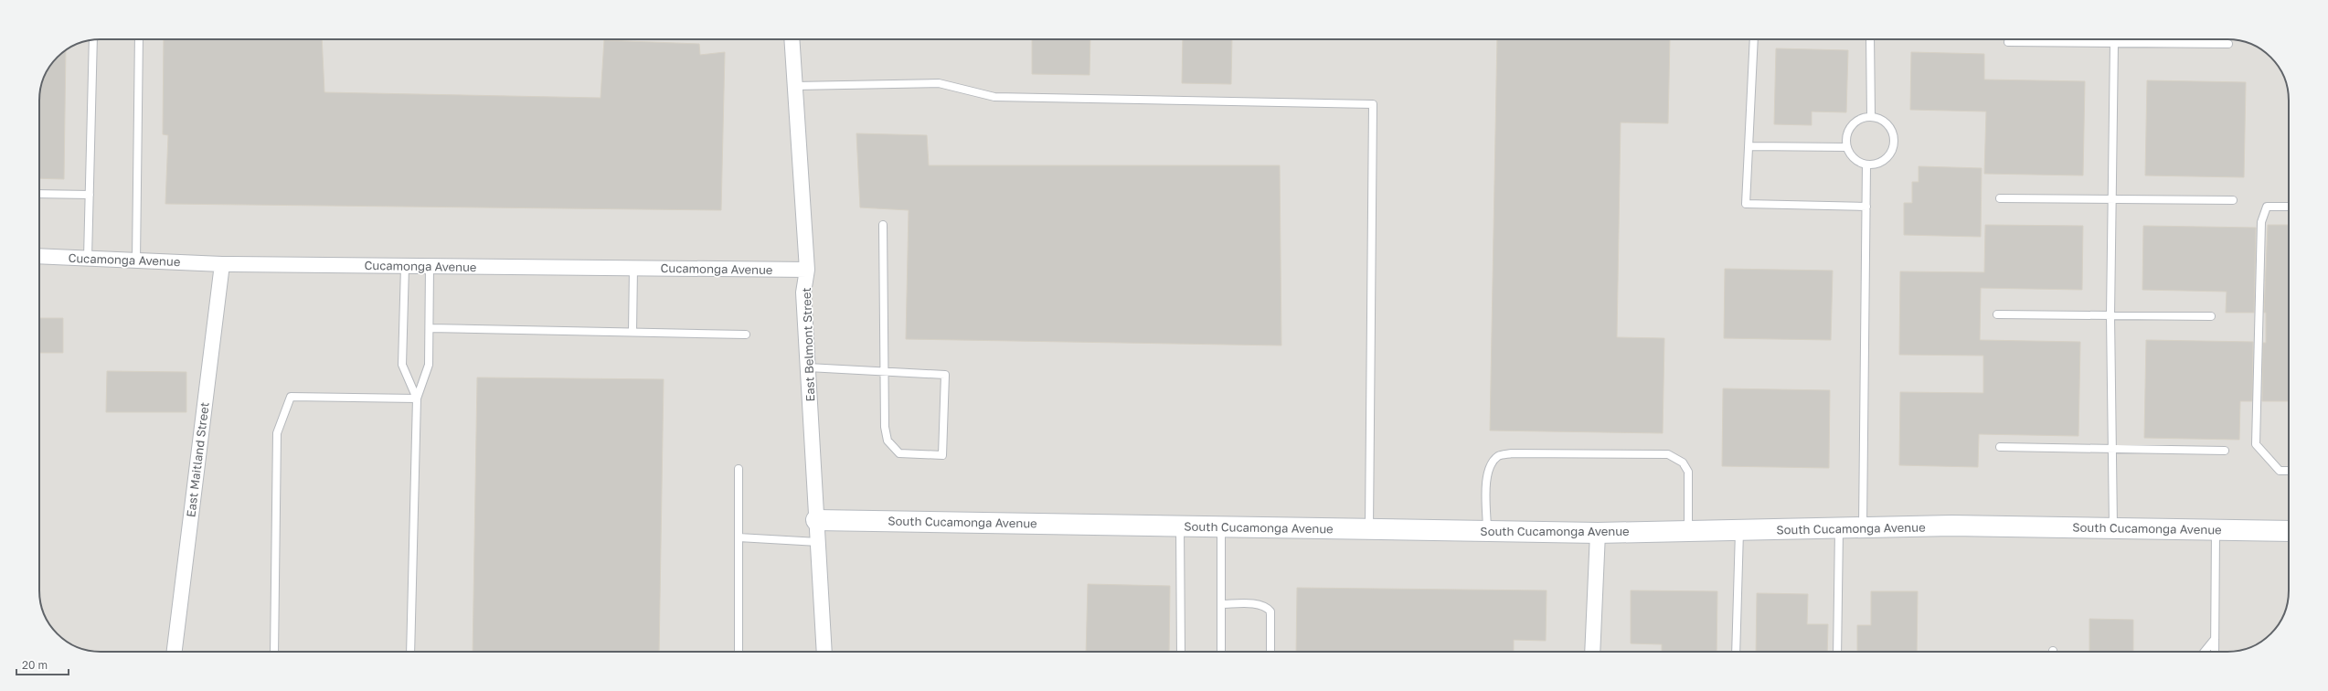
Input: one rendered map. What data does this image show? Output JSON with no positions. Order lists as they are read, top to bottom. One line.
{"streets":{"street":["Cucamonga Avenue","East Belmont Street","East Maitland Street","South Cucamonga Avenue"]},"crossings":[["Cucamonga Avenue","East Belmont Street"],["Cucamonga Avenue","East Maitland Street"],["East Belmont Street","South Cucamonga Avenue"]],"scale_bar":"20 m"}
